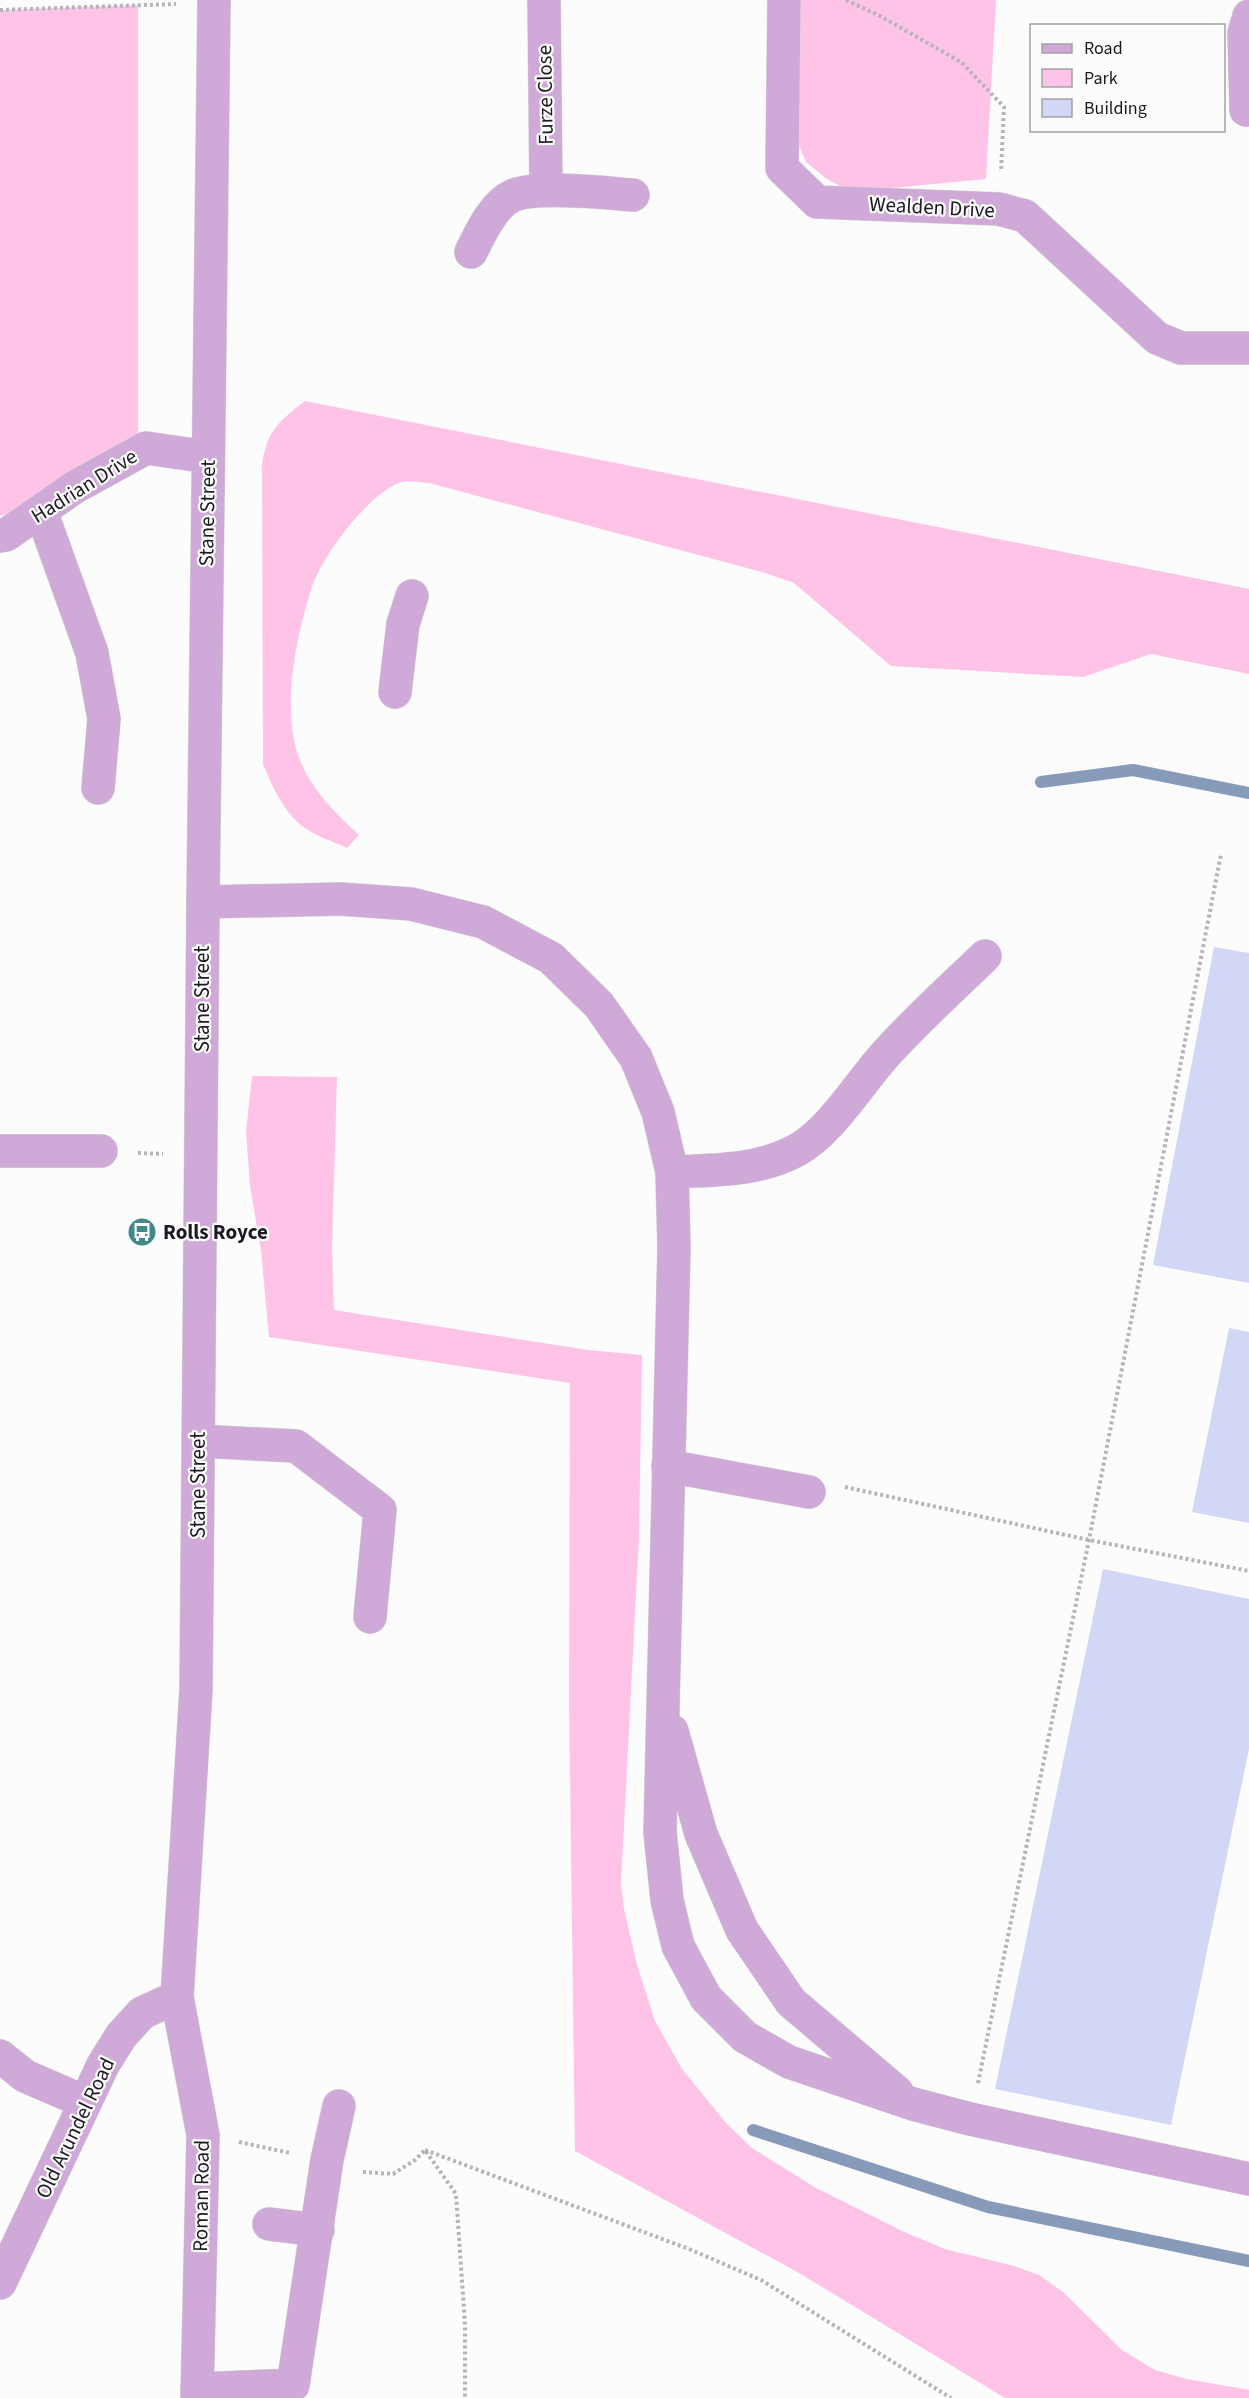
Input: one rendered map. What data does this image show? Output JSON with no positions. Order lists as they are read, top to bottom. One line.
{"streets":{"street":["Furze Close","Wealden Drive","Hadrian Drive","Stane Street","Old Arundel Road","Roman Road"]},"crossings":[["Hadrian Drive","Stane Street"],["Stane Street","Old Arundel Road"],["Stane Street","Roman Road"],["Old Arundel Road","Roman Road"]],"places":{"bus stop":["Rolls Royce"]},"legend":["Road","Park","Building"]}
